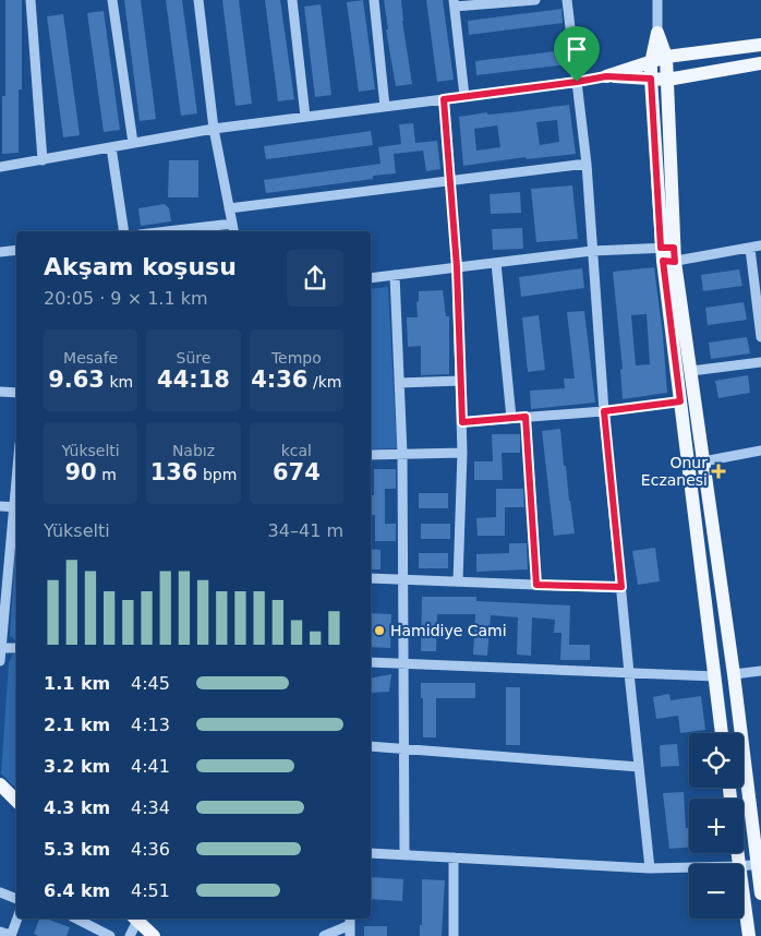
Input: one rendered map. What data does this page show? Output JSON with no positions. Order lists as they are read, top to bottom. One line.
{"places":{"health":["Onur Eczanesi"],"other":["Hamidiye Cami"]},"page":{"heading":["Akşam koşusu","20:05 · 9 × 1.1 km"],"stats":[["Mesafe","9.63 km"],["Süre","44:18"],["Tempo","4:36 /km"],["Yükselti","90 m"],["Nabız","136 bpm"],["kcal","674"]],"chart":["Yükselti","34–41 m"],"list":[{"name":"1.1 km","note":"4:45"},{"name":"2.1 km","note":"4:13"},{"name":"3.2 km","note":"4:41"},{"name":"4.3 km","note":"4:34"},{"name":"5.3 km","note":"4:36"},{"name":"6.4 km","note":"4:51"}],"map_buttons":["+","−"]}}
